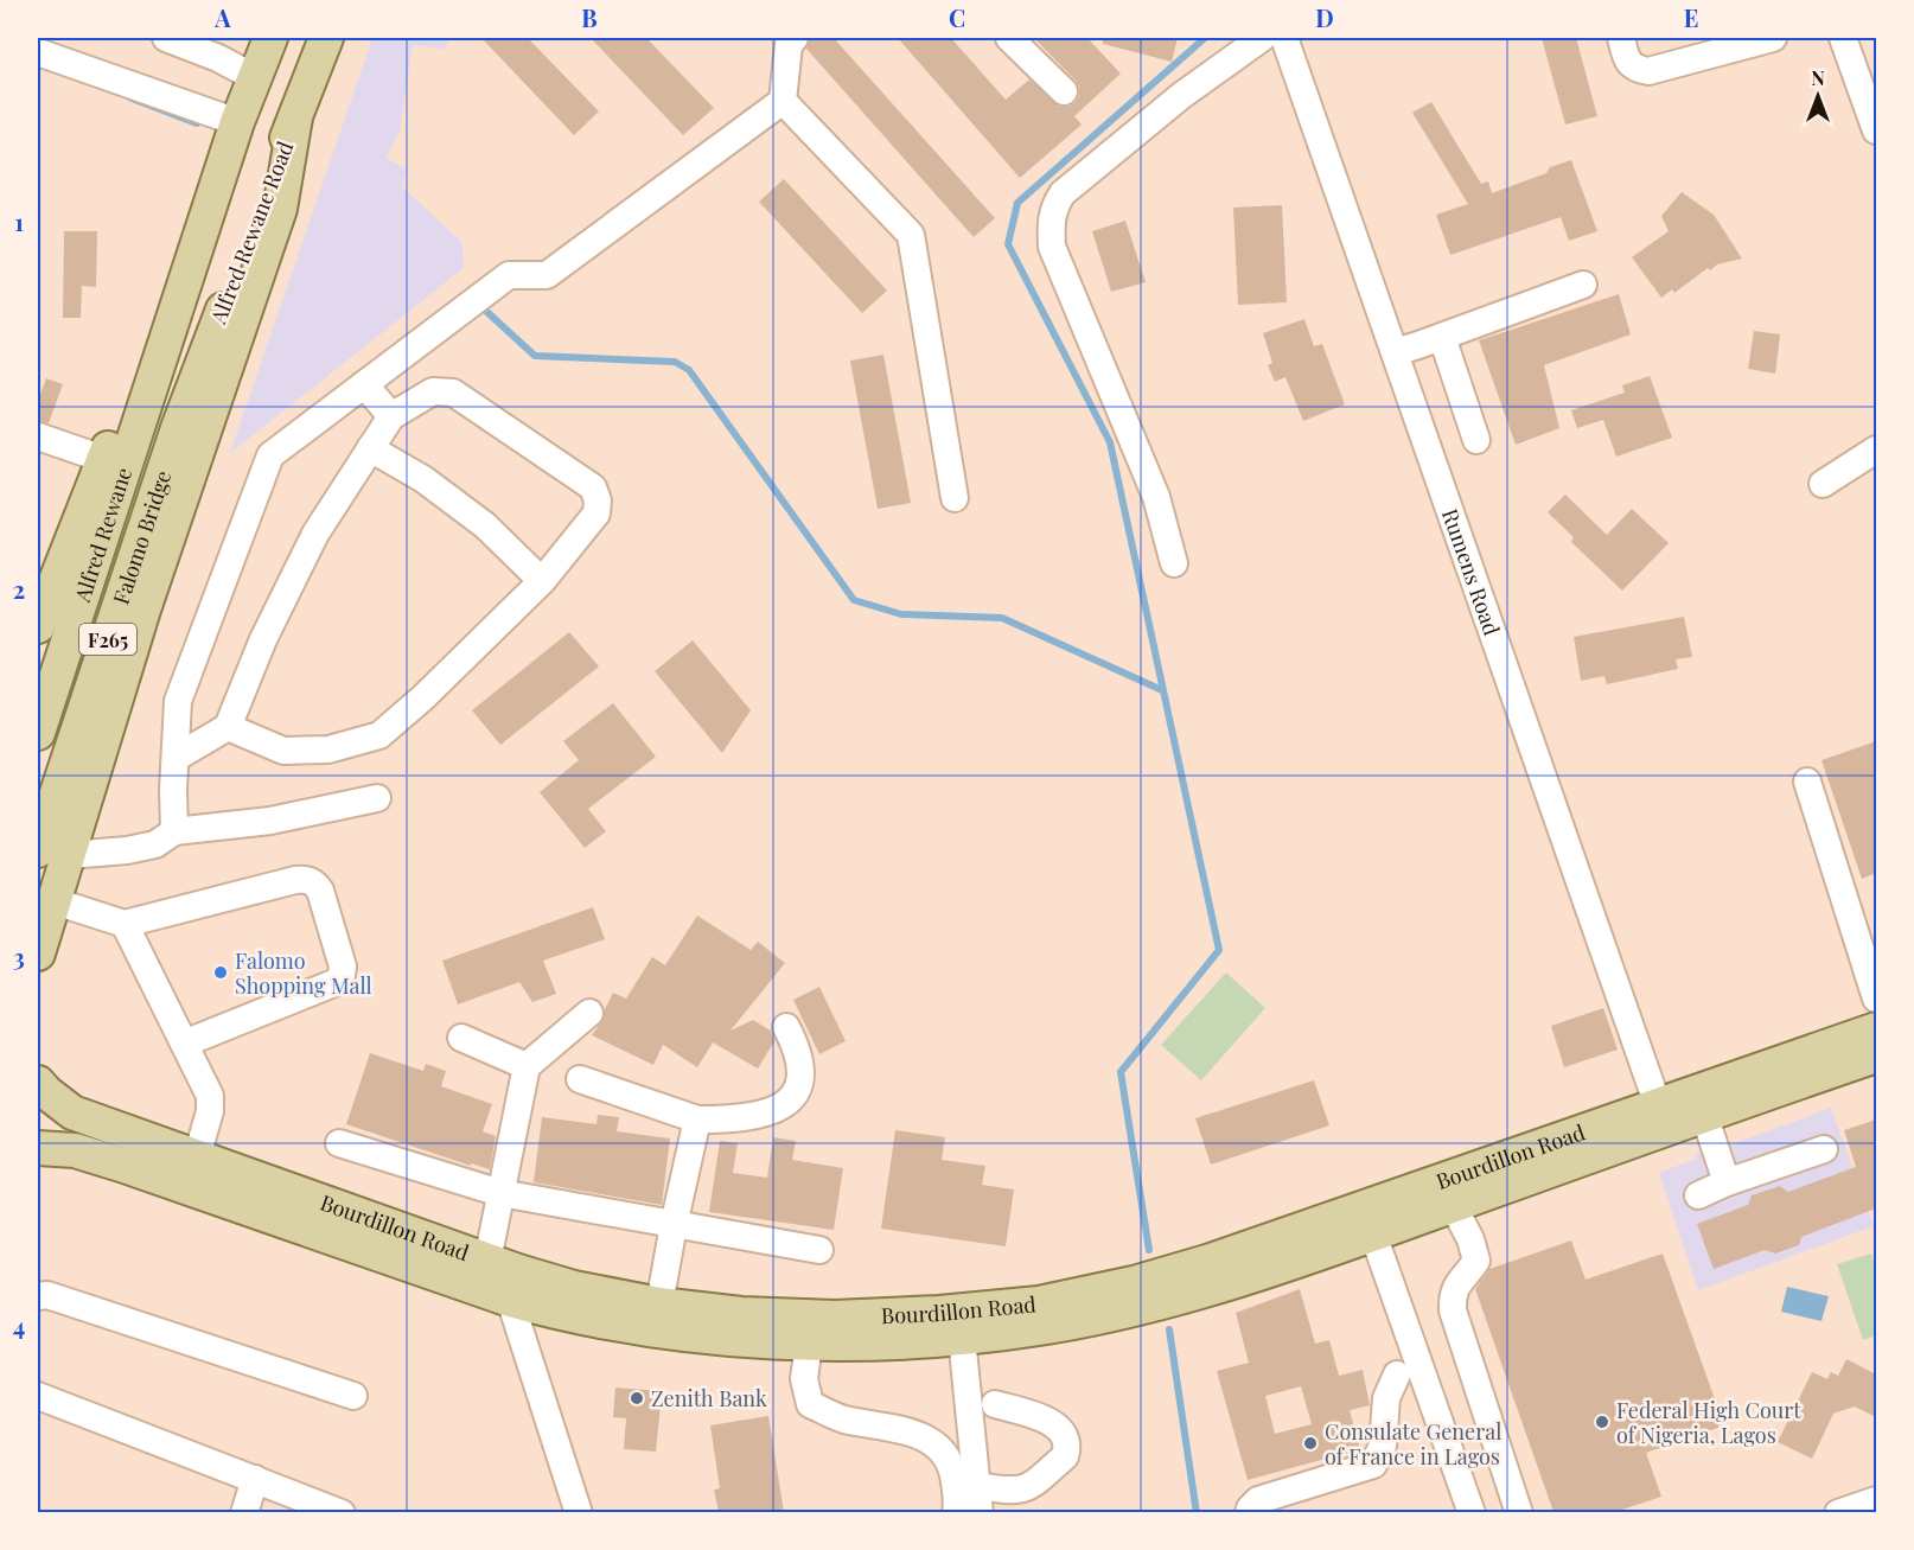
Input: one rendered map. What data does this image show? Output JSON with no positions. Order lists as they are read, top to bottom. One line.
{"streets":{"main road":["Alfred Rewane Road","Alfred Rewane","Falomo Bridge","F265","Bourdillon Road"],"street":["Rumens Road"]},"crossings":[["Alfred Rewane Road","Alfred Rewane"],["Alfred Rewane Road","Falomo Bridge"],["Rumens Road","Bourdillon Road"]],"places":["Falomo Shopping Mall","Zenith Bank","Federal High Court of Nigeria, Lagos","Consulate General of France in Lagos"],"north":"top","grid":{"columns":["A","B","C","D","E"],"rows":["1","2","3","4"]}}
